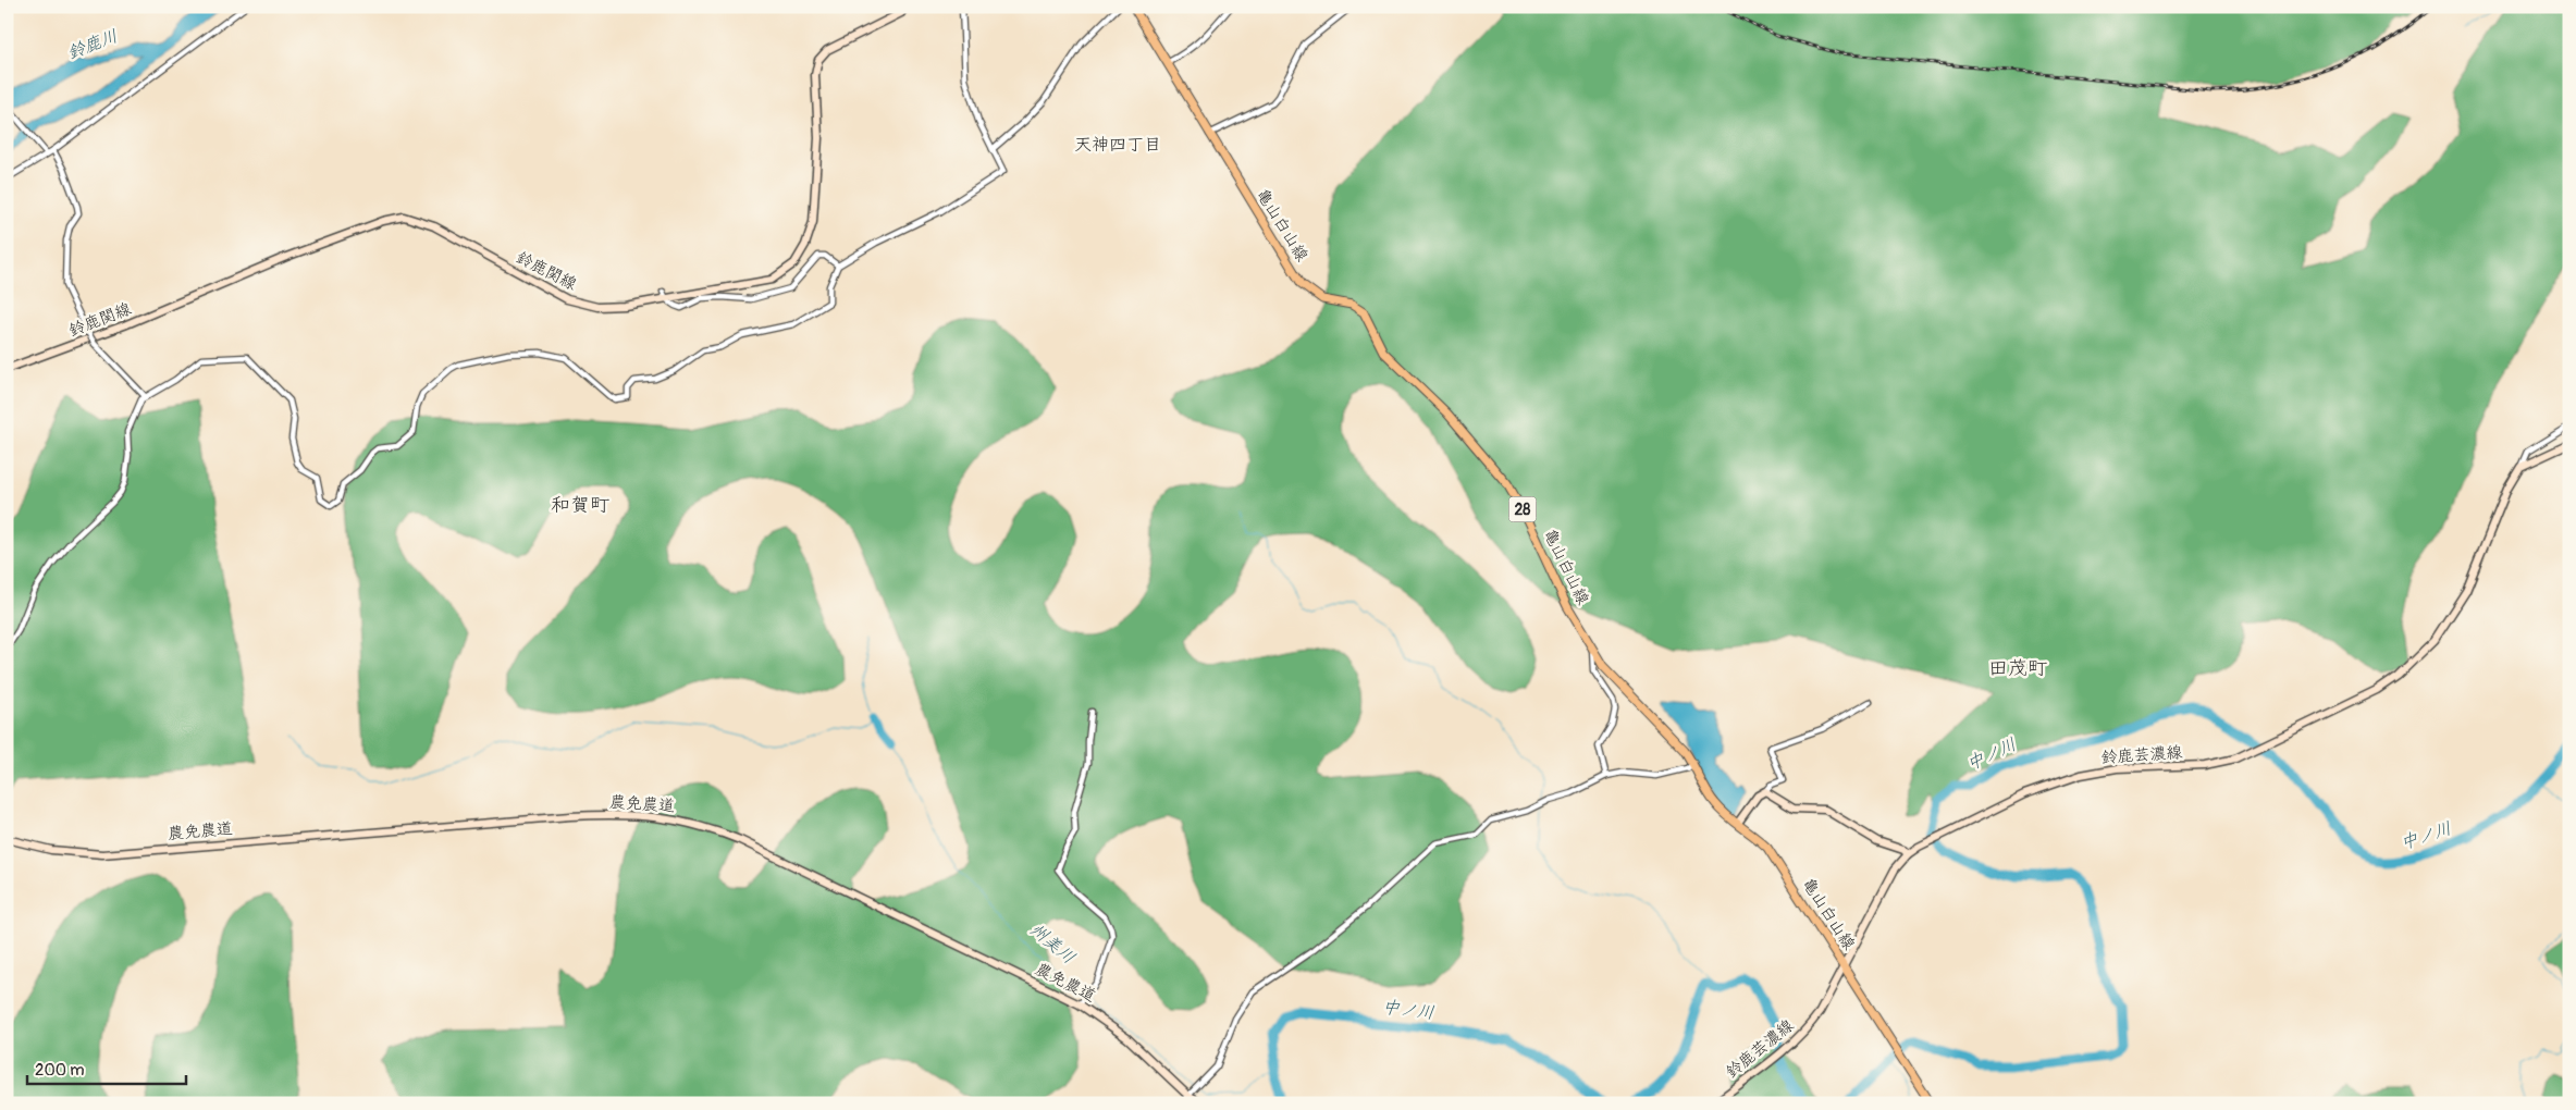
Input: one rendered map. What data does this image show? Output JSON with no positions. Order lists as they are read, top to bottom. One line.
{"streets":{"main road":["亀山白山線","鈴鹿関線","28","鈴鹿芸濃線","農免農道"]},"crossings":[["亀山白山線","鈴鹿芸濃線"]],"districts":["天神四丁目","和賀町","田茂町"],"water":["鈴鹿川","中ノ川","州美川"],"scale_bar":"200 m"}
